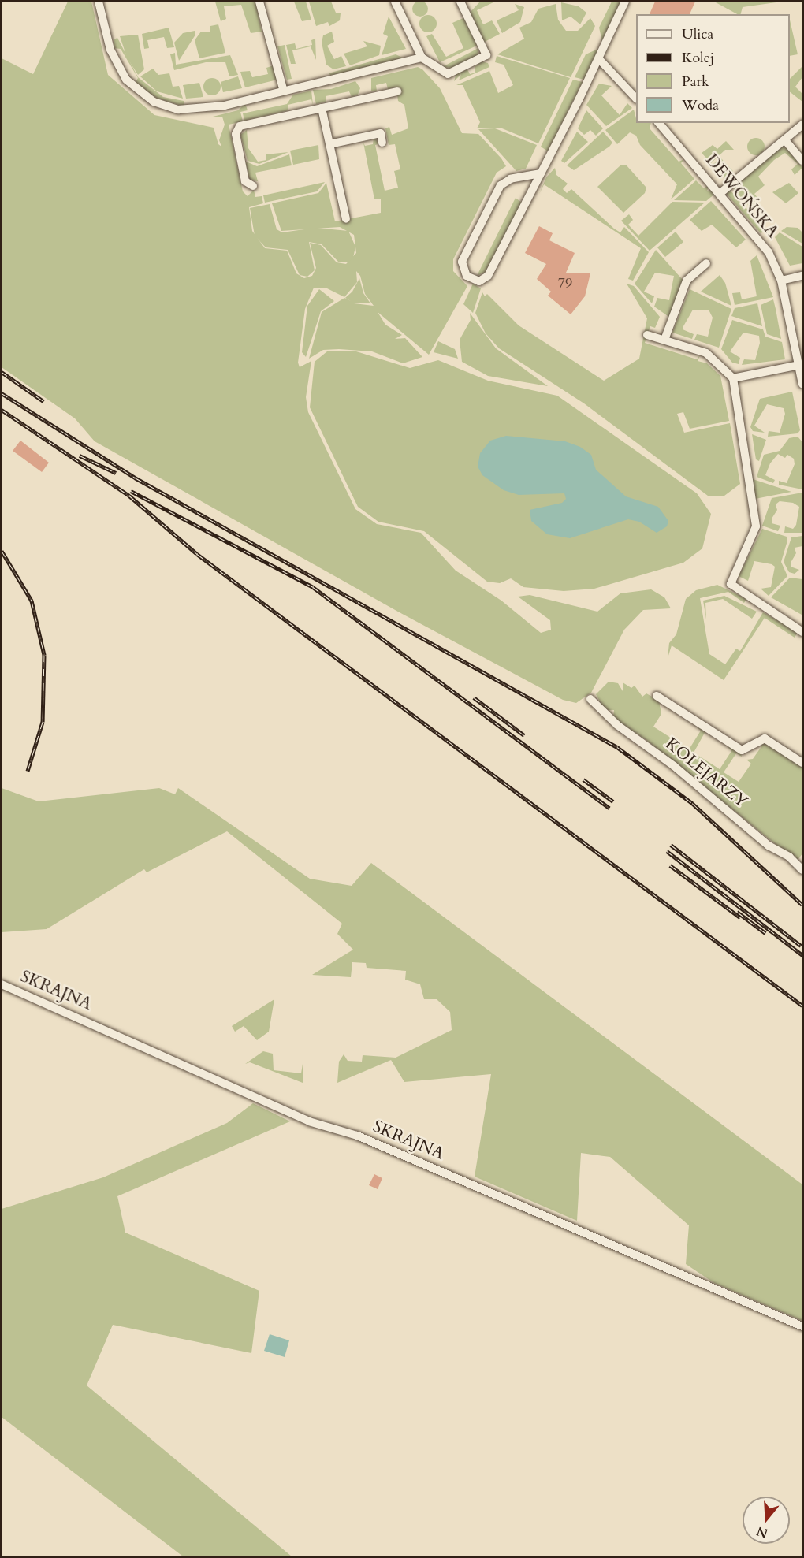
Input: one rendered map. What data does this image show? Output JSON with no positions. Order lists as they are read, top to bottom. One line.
{"streets":{"street":["DEWOŃSKA","KOLEJARZY","SKRAJNA"]},"house_numbers":["79"],"legend":["Ulica","Kolej","Park","Woda"],"north":"bottom"}
